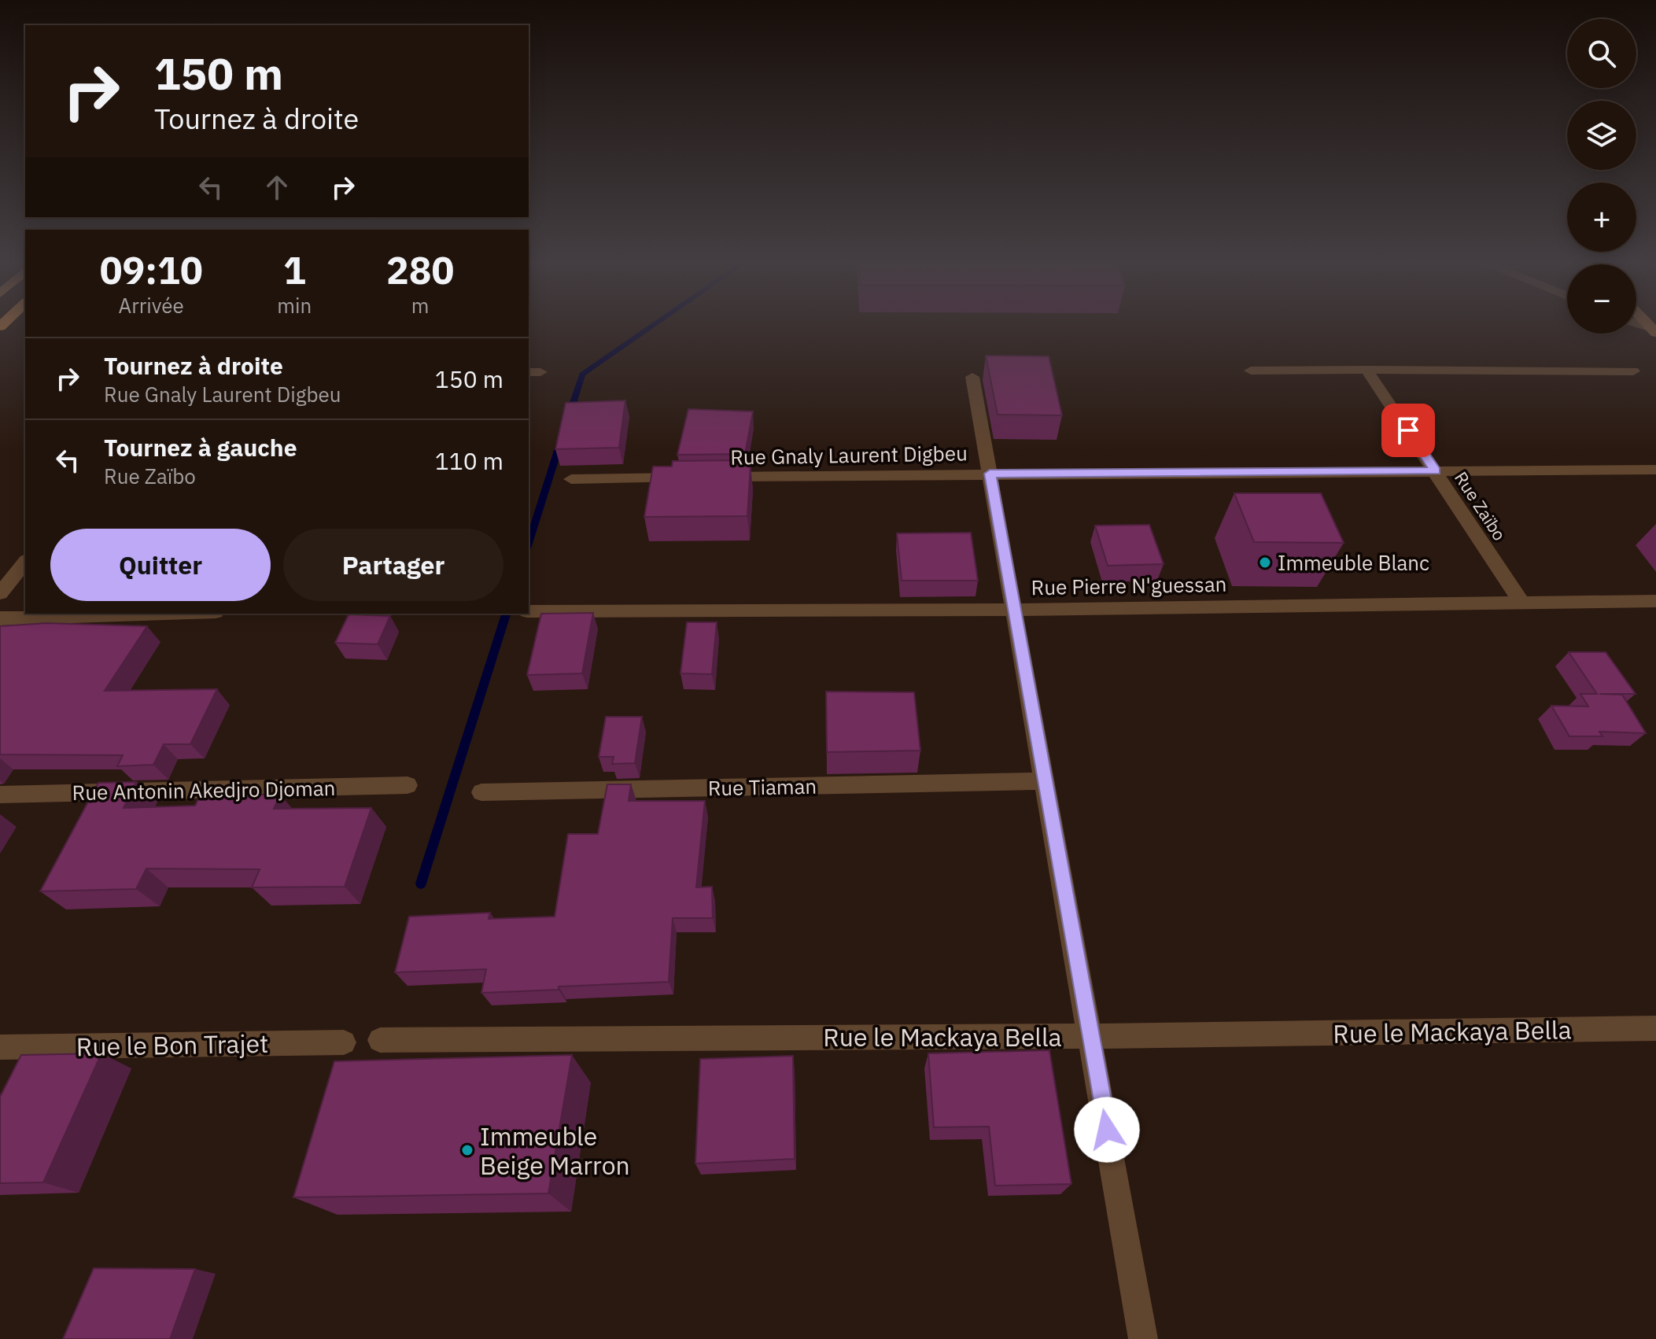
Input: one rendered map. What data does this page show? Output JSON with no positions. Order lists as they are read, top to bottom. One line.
{"streets":{"street":["Rue Gnaly Laurent Digbeu","Rue Zaïbo","Rue Pierre N'guessan","Rue Tiaman","Rue Antonin Akedjro Djoman","Rue le Mackaya Bella","Rue le Bon Trajet"]},"crossings":[["Rue Gnaly Laurent Digbeu","Rue Zaïbo"],["Rue Zaïbo","Rue Pierre N'guessan"]],"places":["Immeuble Blanc","Immeuble Beige Marron"],"page":{"map_buttons":["+","−"],"turn":["150 m","Tournez à droite"],"eta":["09:10","Arrivée","1","min","280","m"],"list":[{"name":"Tournez à droite","note":"Rue Gnaly Laurent Digbeu","value":"150 m"},{"name":"Tournez à gauche","note":"Rue Zaïbo","value":"110 m"}],"buttons":["Quitter","Partager"]}}
